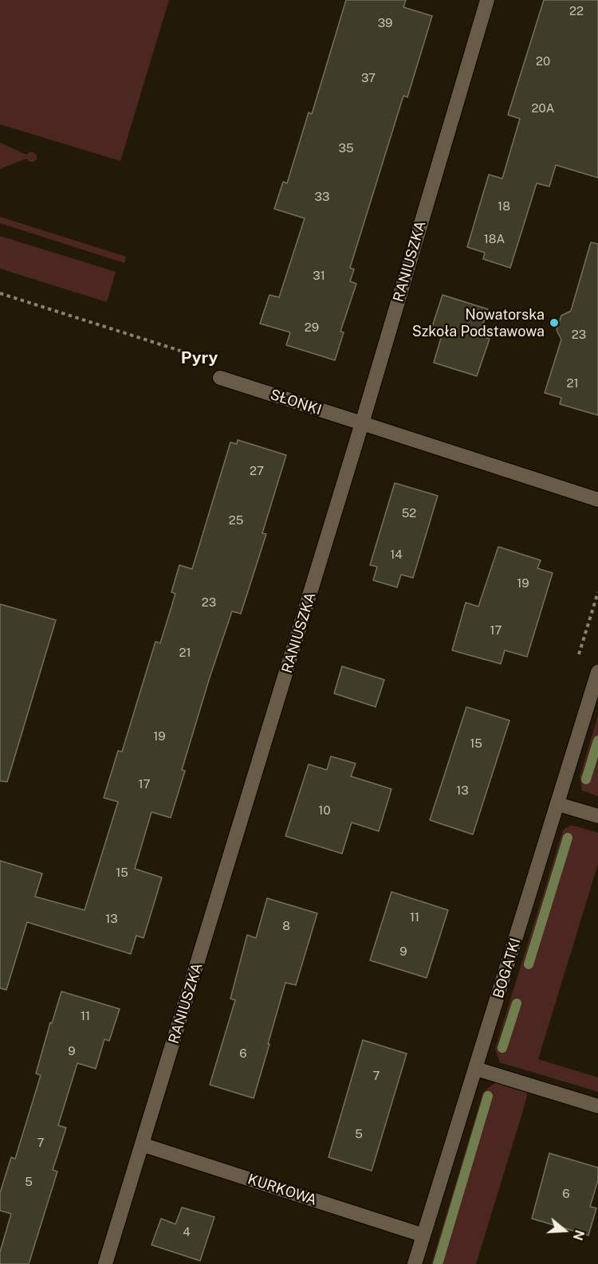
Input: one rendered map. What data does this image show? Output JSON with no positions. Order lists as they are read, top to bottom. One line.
{"streets":{"street":["RANIUSZKA","SŁONKI","BOGATKI","KURKOWA"]},"crossings":[["RANIUSZKA","SŁONKI"],["RANIUSZKA","KURKOWA"],["BOGATKI","KURKOWA"]],"districts":["Pyry"],"places":["Nowatorska Szkoła Podstawowa"],"house_numbers":["22","39","20","37","20A","35","33","18","18A","31","29","23","21","27","52","25","14","19","23","17","21","19","15","17","13","10","15","11","13","8","9","11","9","6","7","5","7","5","6","4"],"north":"right"}
